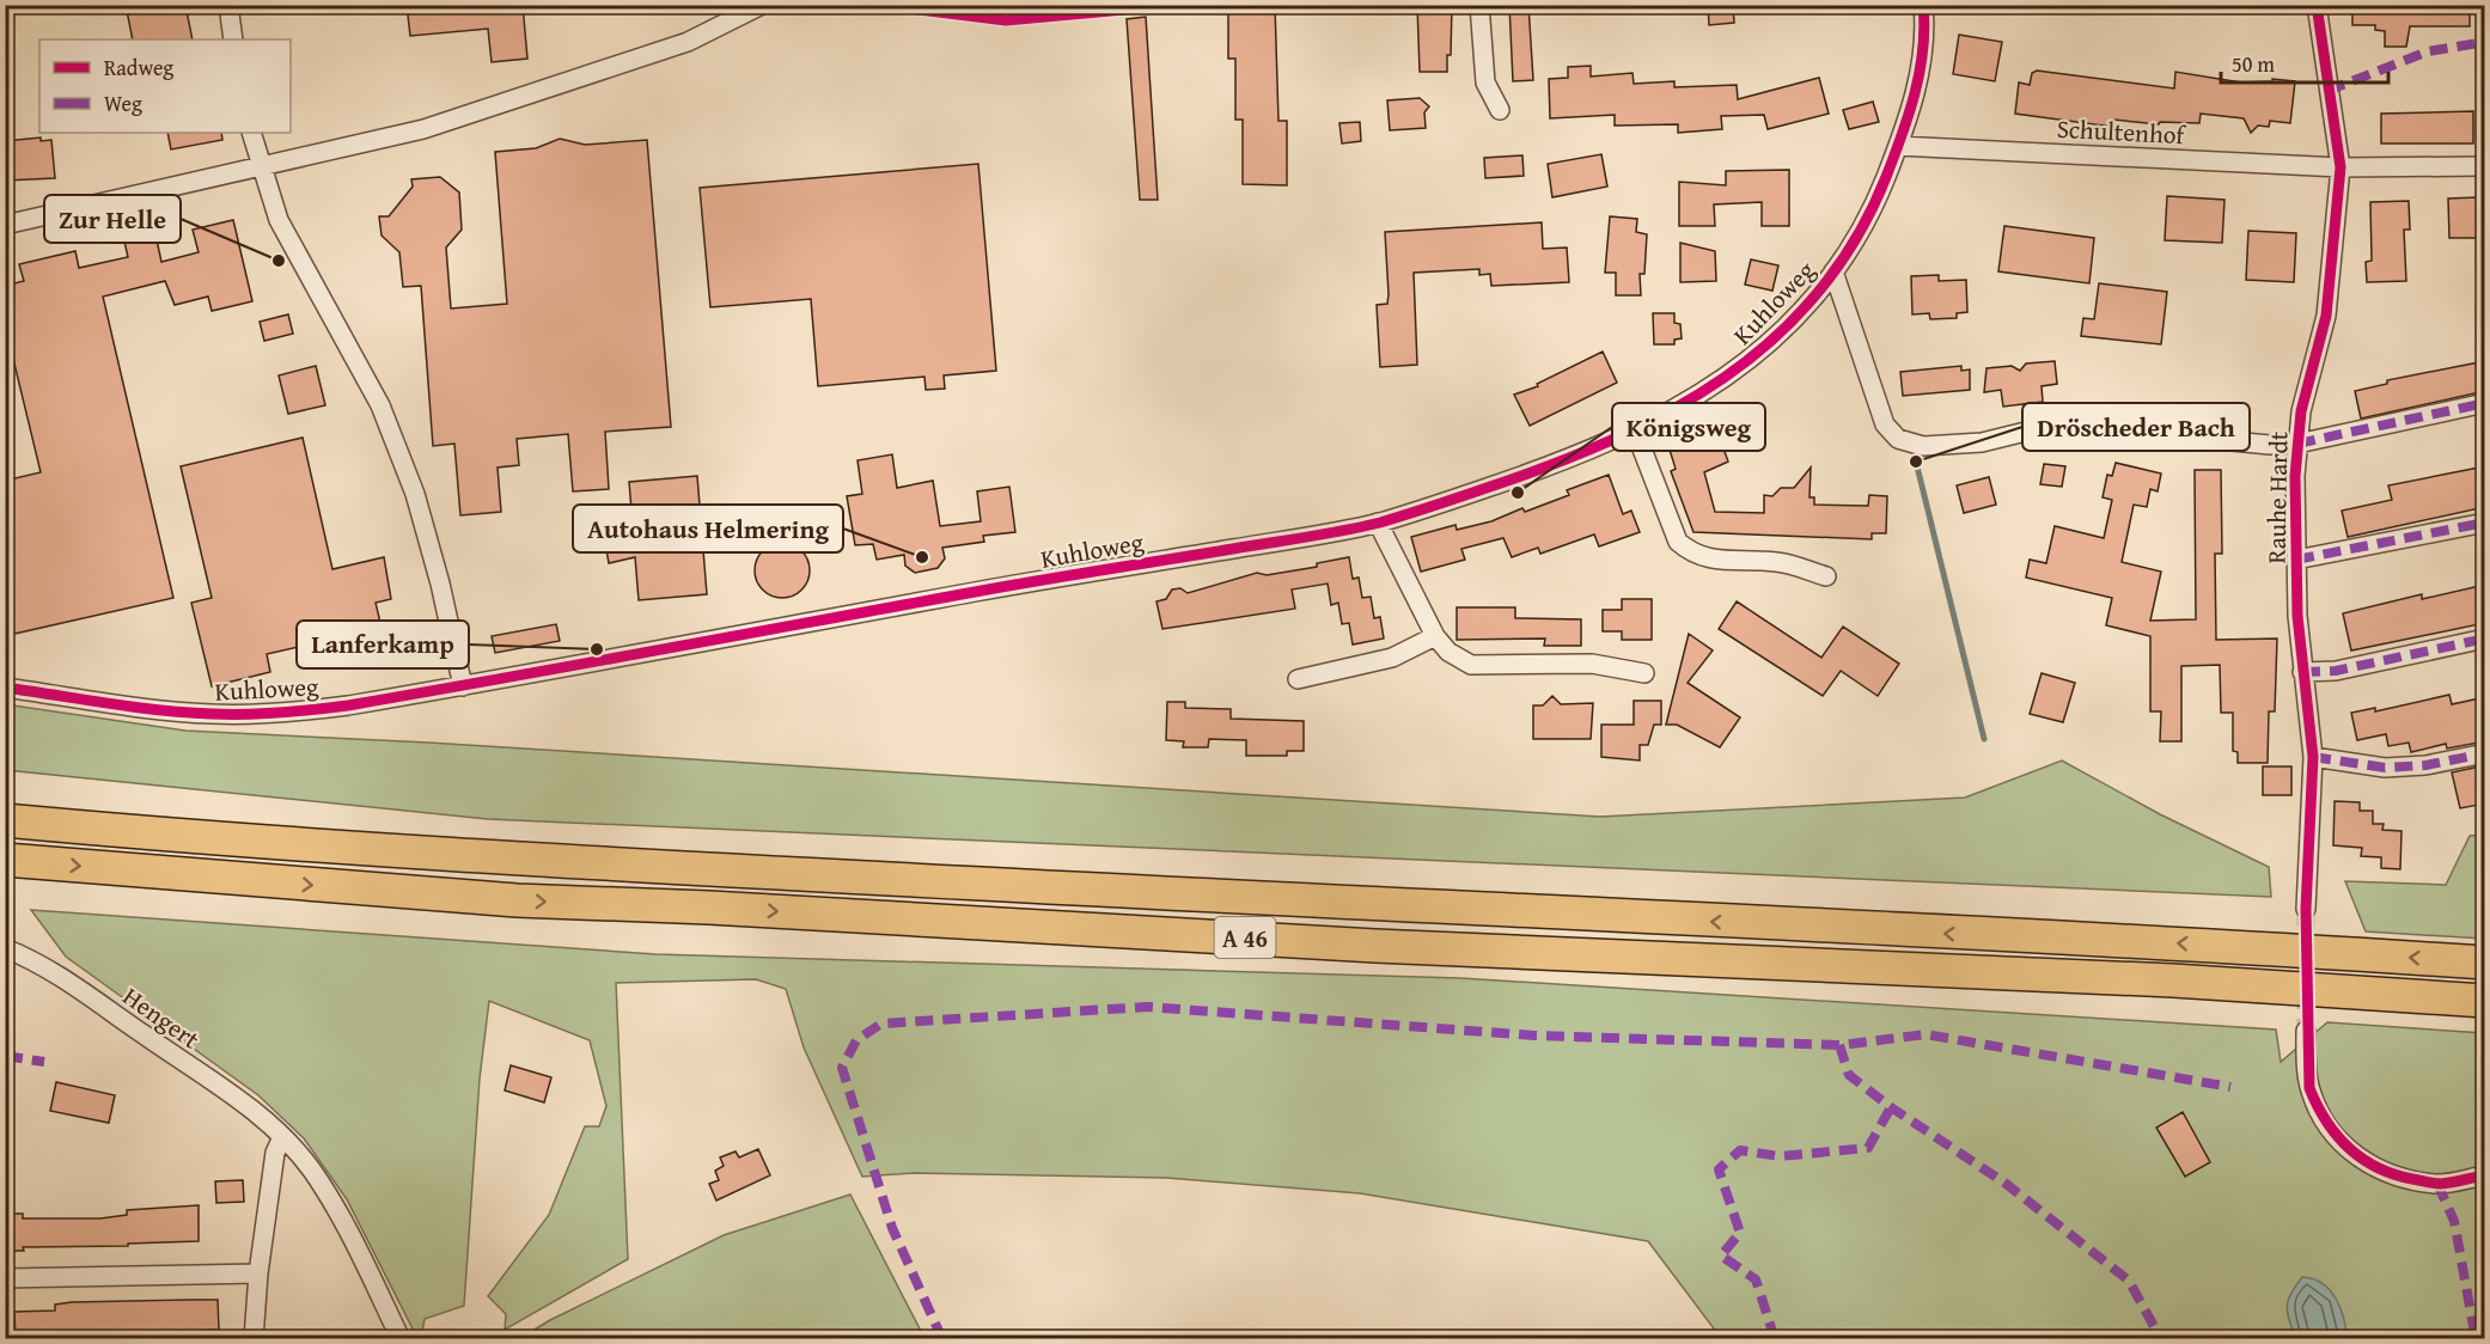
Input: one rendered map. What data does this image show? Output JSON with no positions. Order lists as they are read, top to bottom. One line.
{"streets":{"highway":["A 46"],"street":["Schultenhof","Kuhloweg","Rauhe Hardt","Hengert"]},"crossings":[["Schultenhof","Kuhloweg"],["Schultenhof","Rauhe Hardt"]],"places":["Zur Helle","Dröscheder Bach","Königsweg","Autohaus Helmering","Lanferkamp"],"legend":["Radweg","Weg"],"scale_bar":"50 m"}
